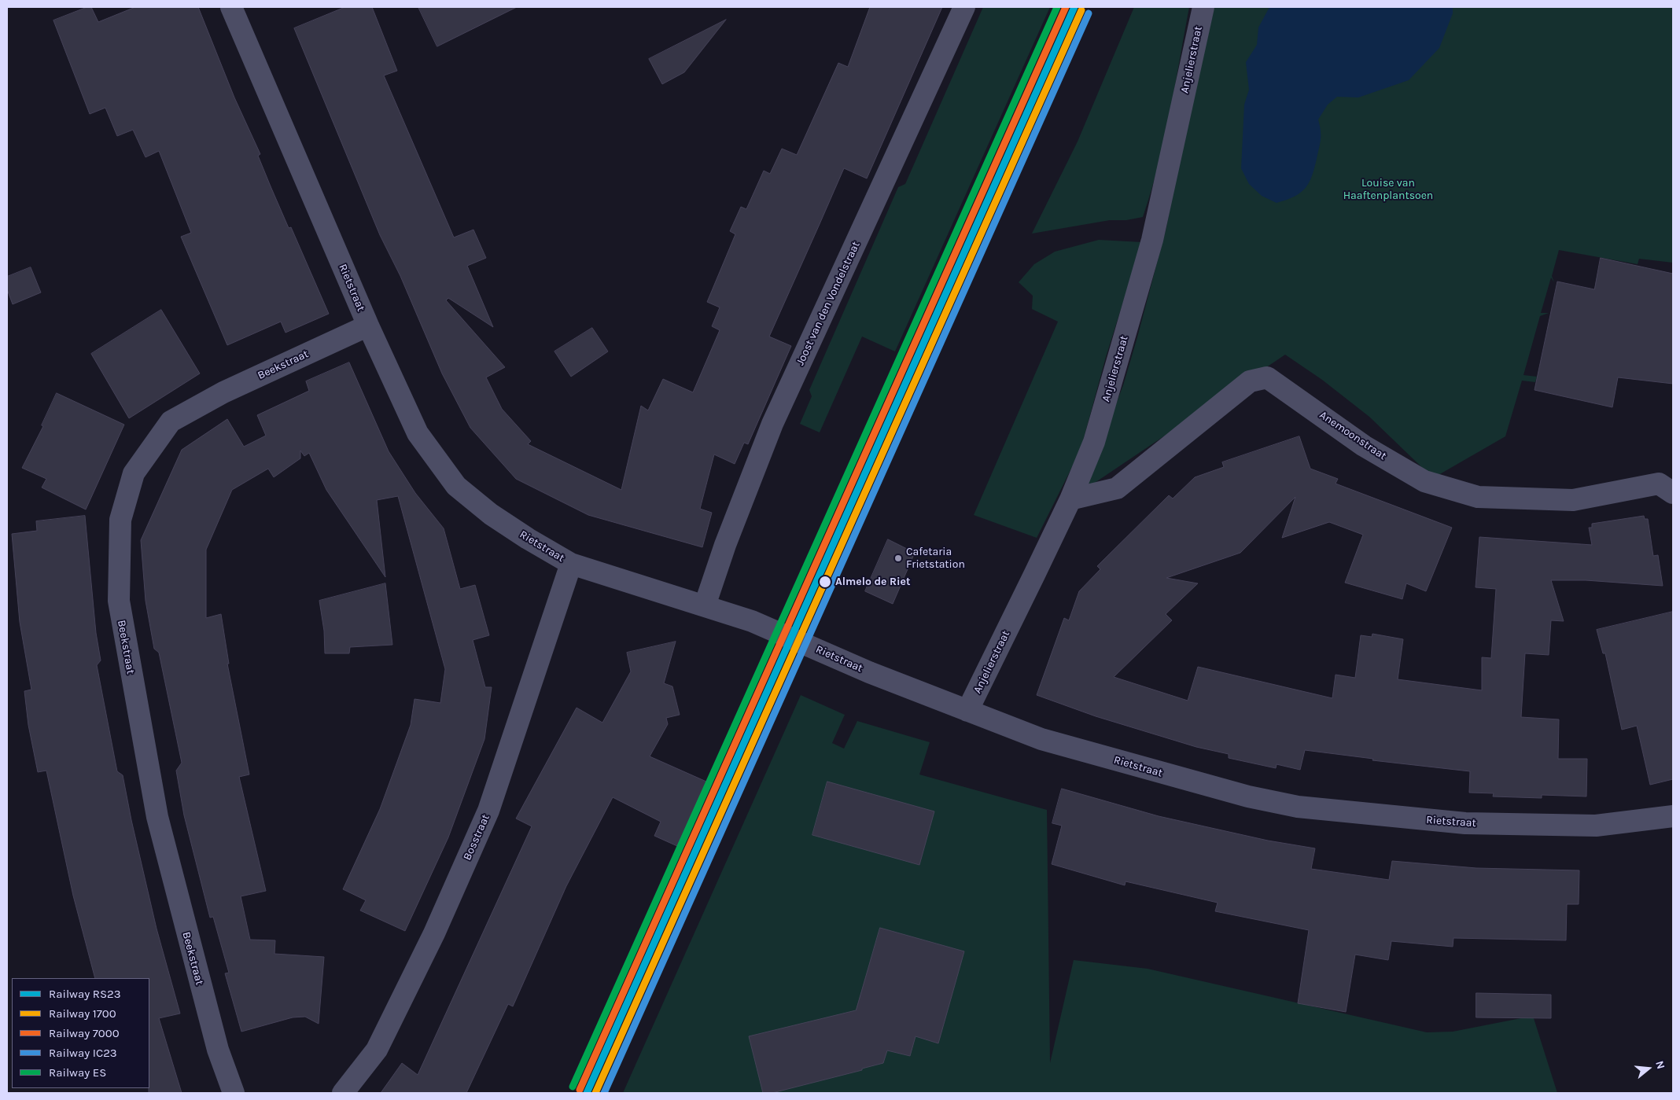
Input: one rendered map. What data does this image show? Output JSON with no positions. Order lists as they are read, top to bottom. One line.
{"streets":{"street":["Anjelierstraat","Rietstraat","Joost van den Vondelstraat","Beekstraat","Anemoonstraat","Bosstraat"]},"crossings":[["Anjelierstraat","Rietstraat"],["Anjelierstraat","Anemoonstraat"],["Rietstraat","Joost van den Vondelstraat"],["Rietstraat","Beekstraat"],["Rietstraat","Bosstraat"]],"parks":["Louise van Haaftenplantsoen"],"places":["Cafetaria Frietstation","Almelo de Riet"],"lines":["rail line RS23","rail line 7000","rail line ES","rail line 1700","rail line IC23"],"legend":["Railway RS23","Railway 1700","Railway 7000","Railway IC23","Railway ES"],"north":"right"}
